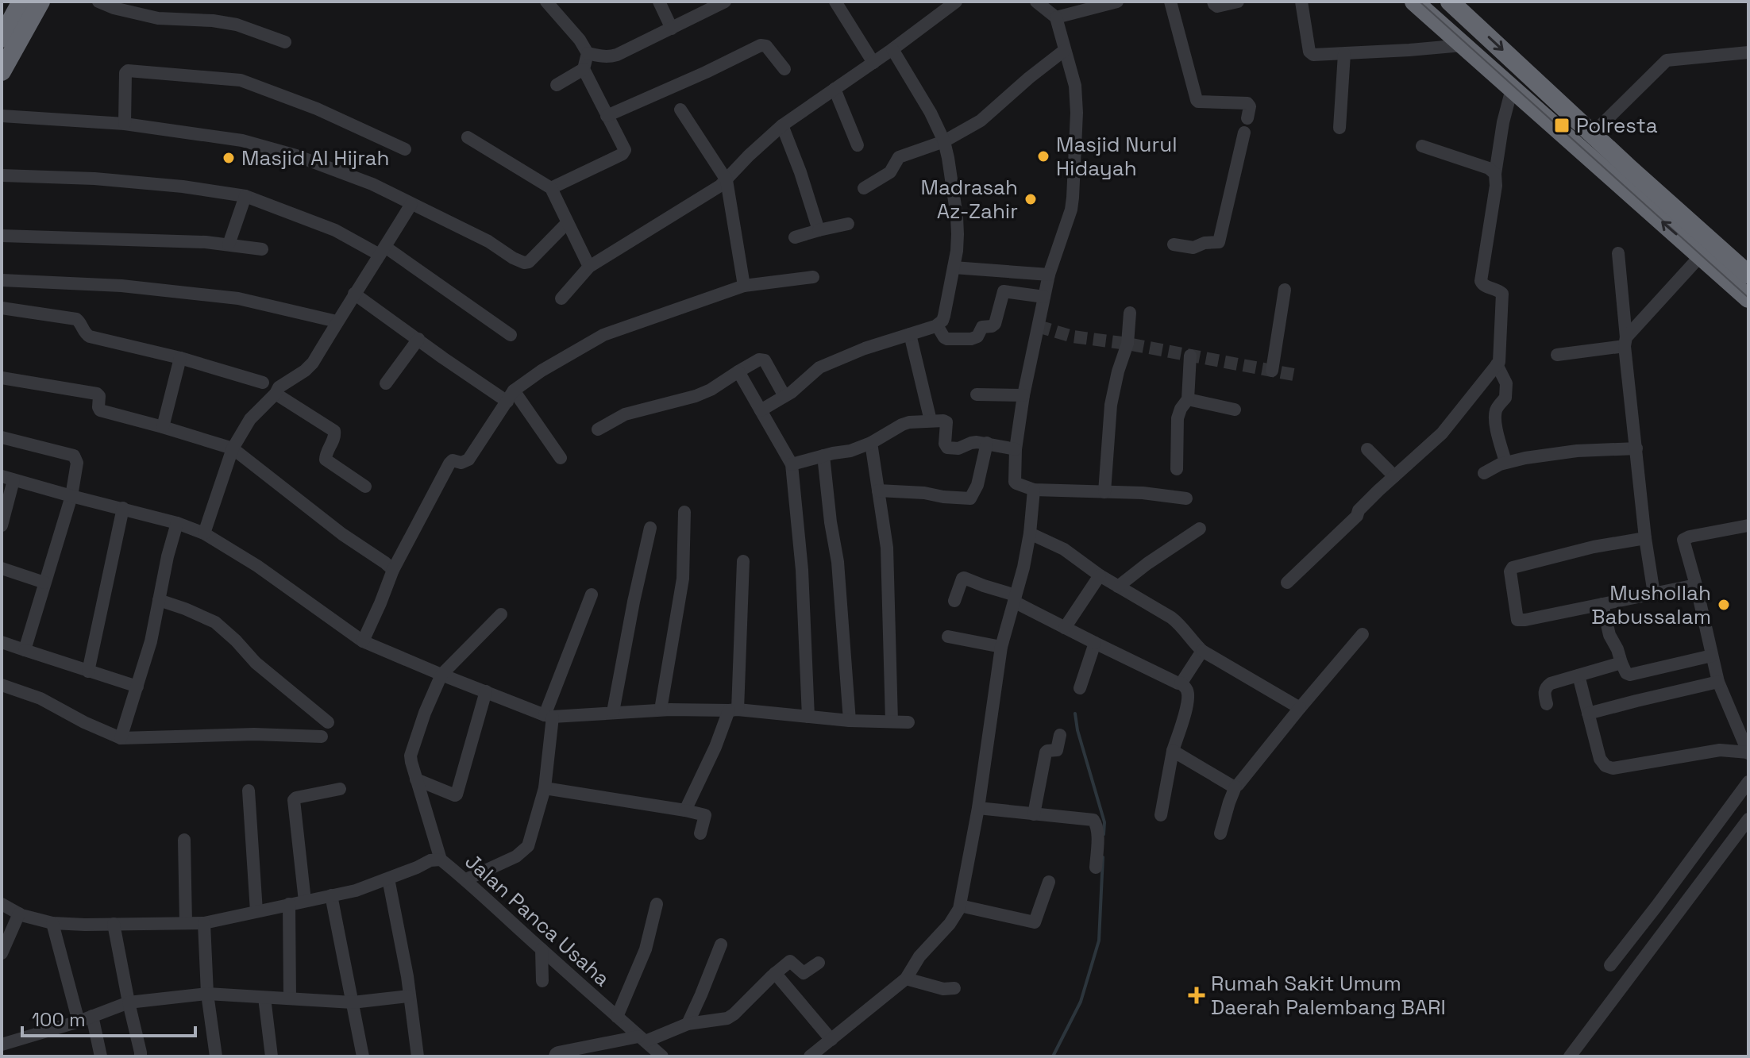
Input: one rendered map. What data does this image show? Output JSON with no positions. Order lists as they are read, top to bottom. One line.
{"streets":{"street":["Jalan Panca Usaha"]},"places":{"transit":["Polresta"],"other":["Masjid Nurul Hidayah","Masjid Al Hijrah","Madrasah Az-Zahir","Mushollah Babussalam"],"health":["Rumah Sakit Umum Daerah Palembang BARI"]},"scale_bar":"100 m"}
